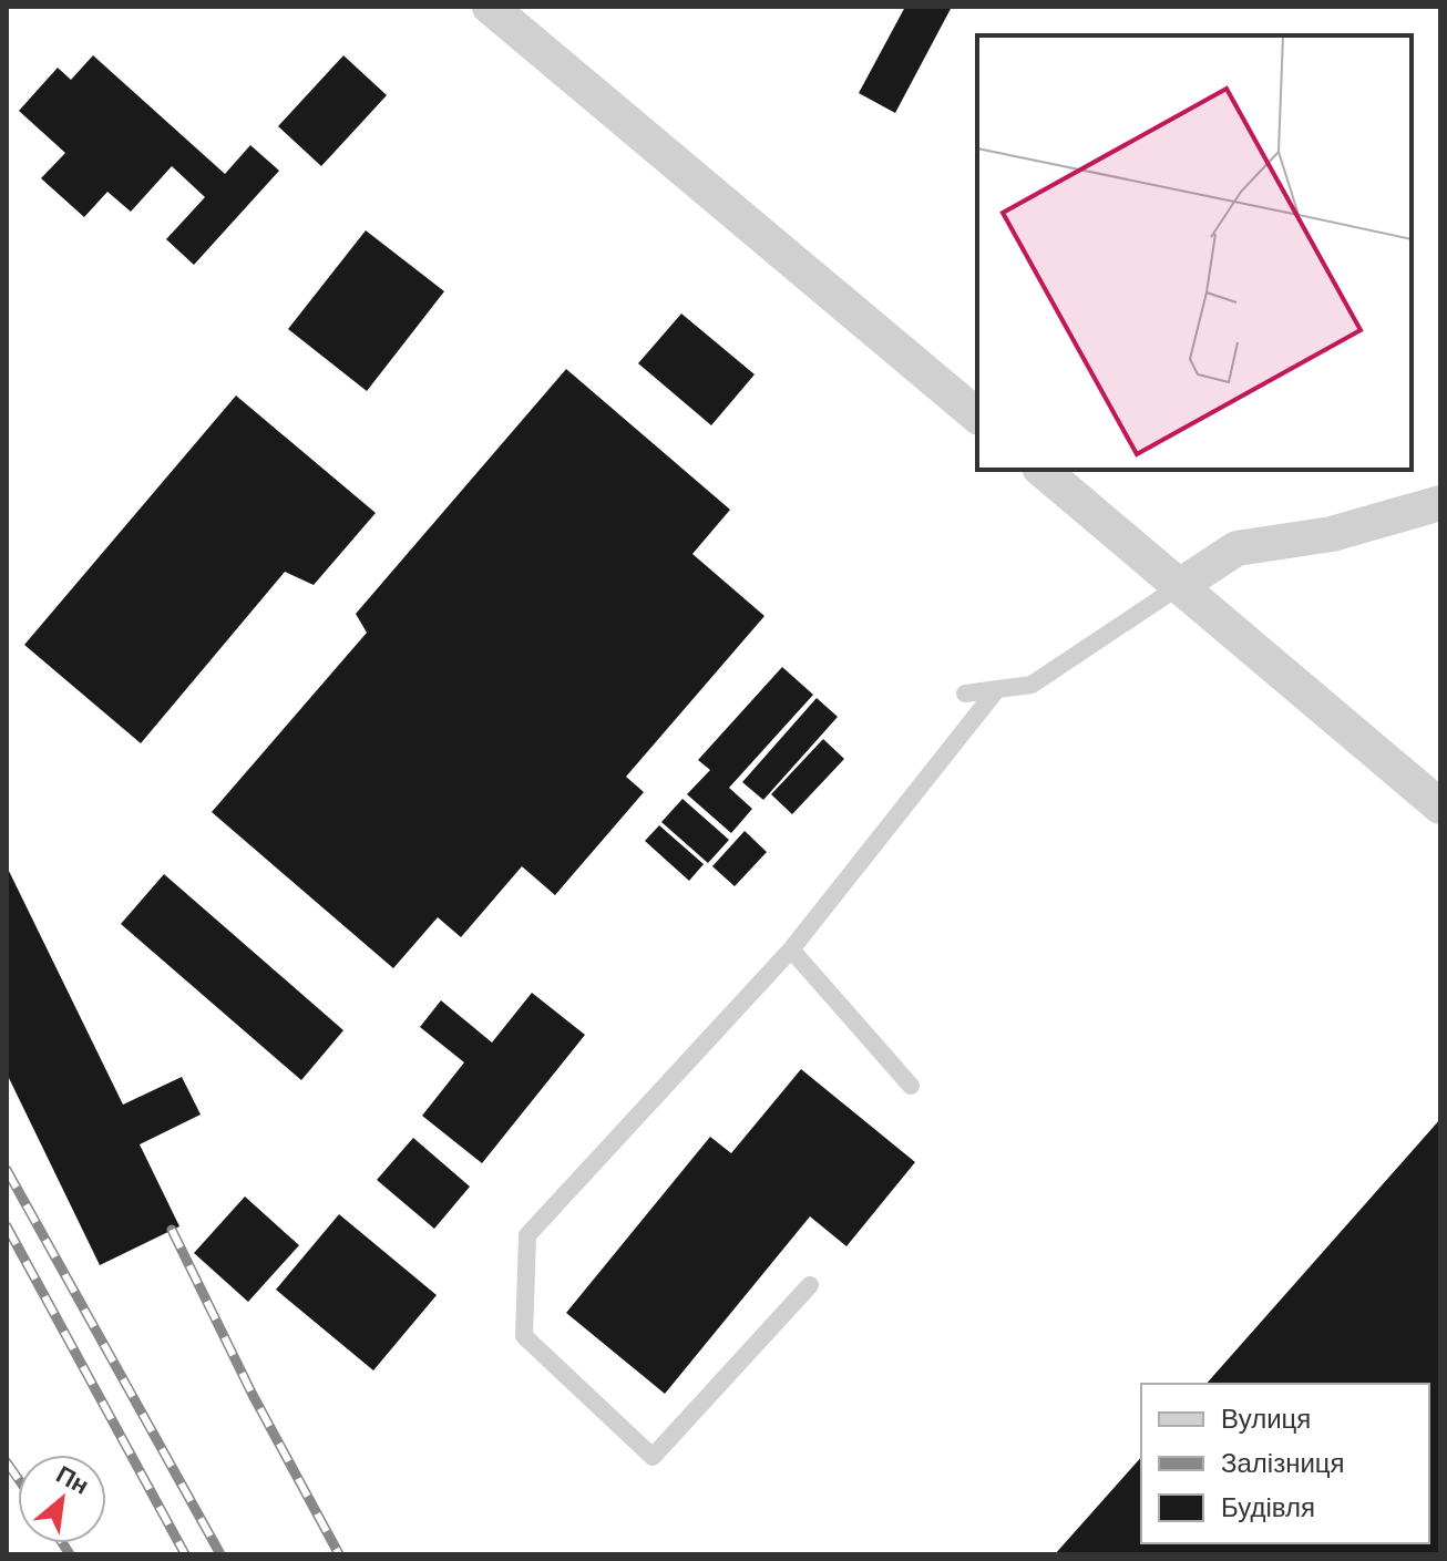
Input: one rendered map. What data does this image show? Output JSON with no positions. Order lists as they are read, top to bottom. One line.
{"legend":["Вулиця","Залізниця","Будівля"],"north":"top right"}
